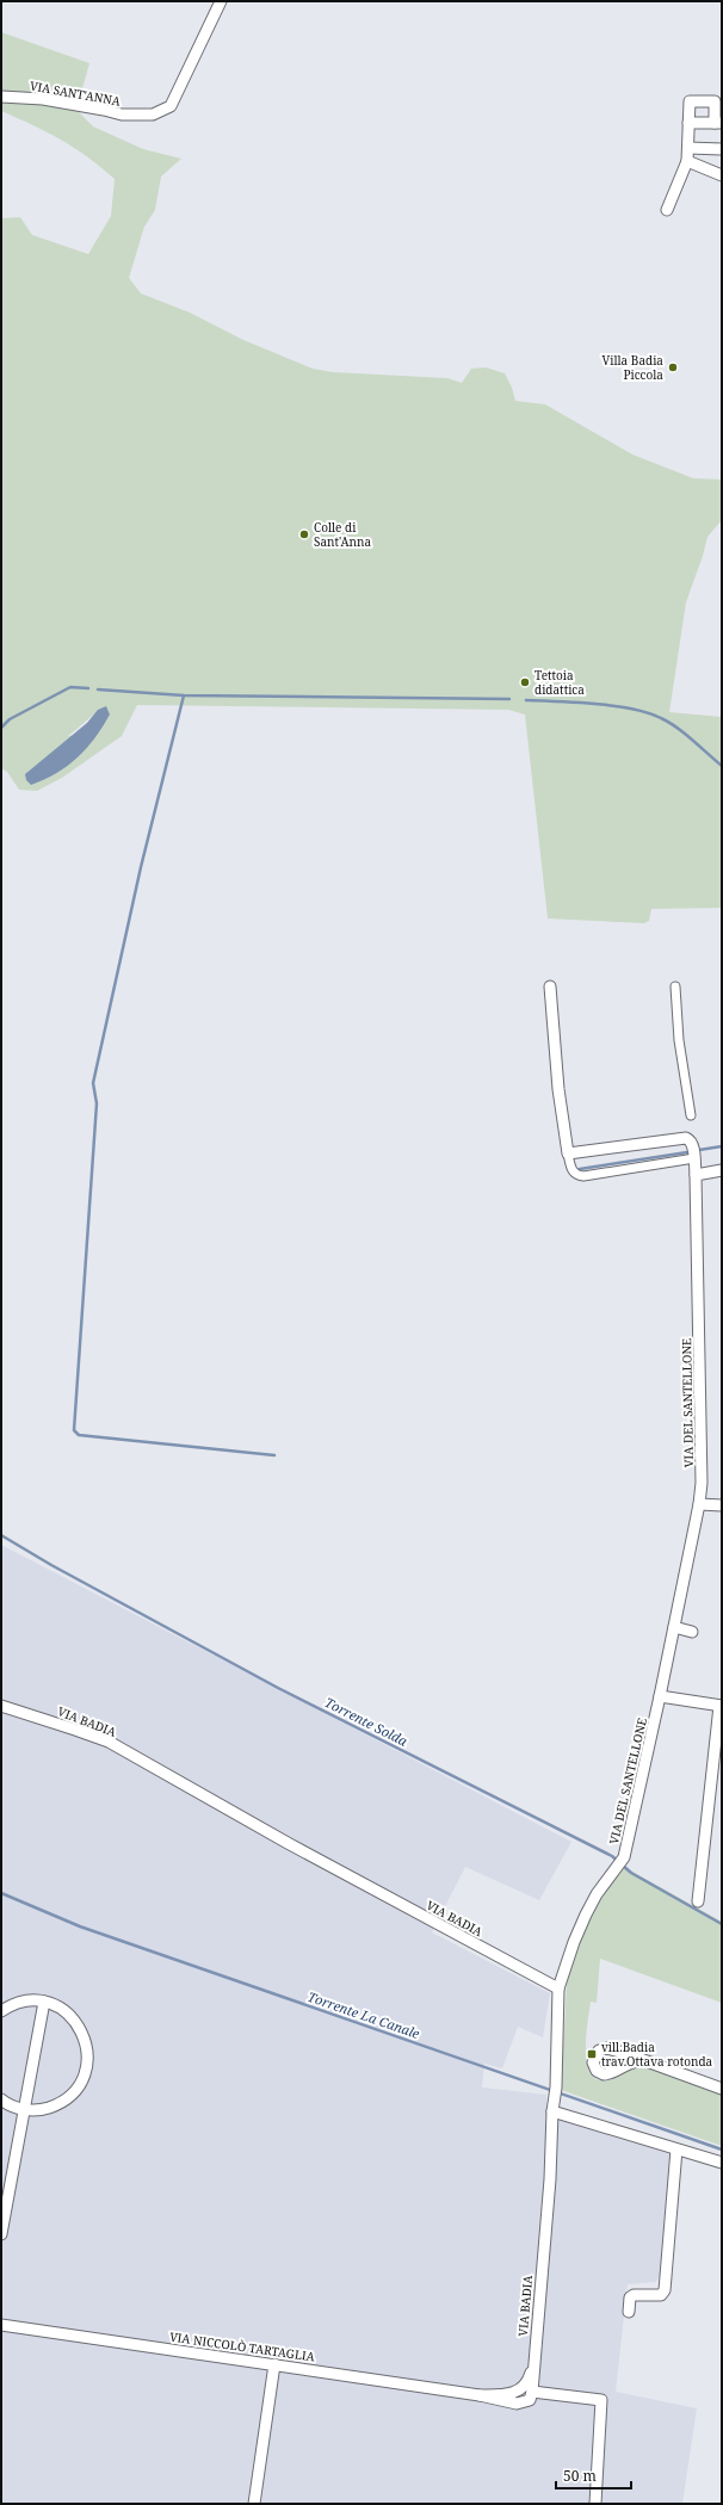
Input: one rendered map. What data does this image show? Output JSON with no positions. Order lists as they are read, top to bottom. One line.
{"streets":{"street":["VIA SANT'ANNA","VIA DEL SANTELLONE","VIA BADIA","VIA NICCOLÒ TARTAGLIA"]},"crossings":[["VIA DEL SANTELLONE","VIA BADIA"],["VIA BADIA","VIA NICCOLÒ TARTAGLIA"]],"water":["Torrente Solda","Torrente La Canale"],"places":{"other":["Villa Badia Piccola","Colle di Sant'Anna","Tettoia didattica"],"transit":["vill.Badia trav.Ottava rotonda"]},"scale_bar":"50 m"}
